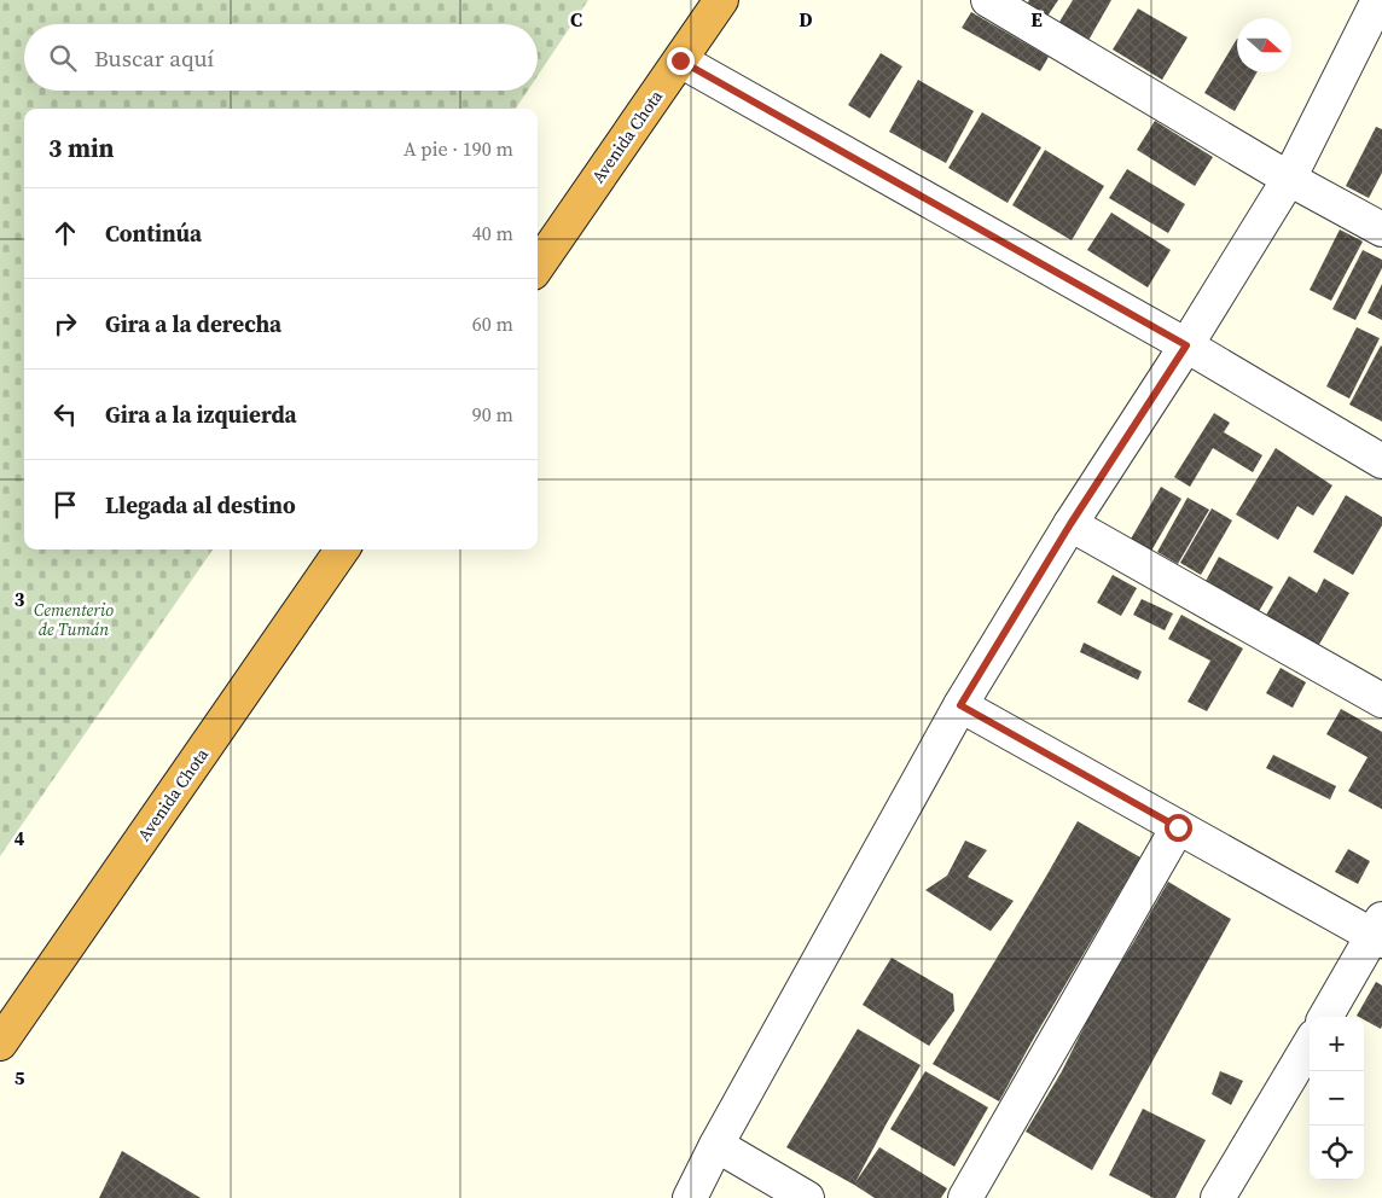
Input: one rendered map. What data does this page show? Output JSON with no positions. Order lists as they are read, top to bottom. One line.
{"streets":{"highway":["Avenida Chota"]},"parks":["Cementerio de Tumán"],"north":"right","page":{"search":"Buscar aquí","heading":["3 min","A pie · 190 m"],"list":[["Continúa","40 m"],["Gira a la derecha","60 m"],["Gira a la izquierda","90 m"],"Llegada al destino"],"map_buttons":["+","−"]},"grid":{"columns":["C","D","E"],"rows":["3","4","5"]}}
